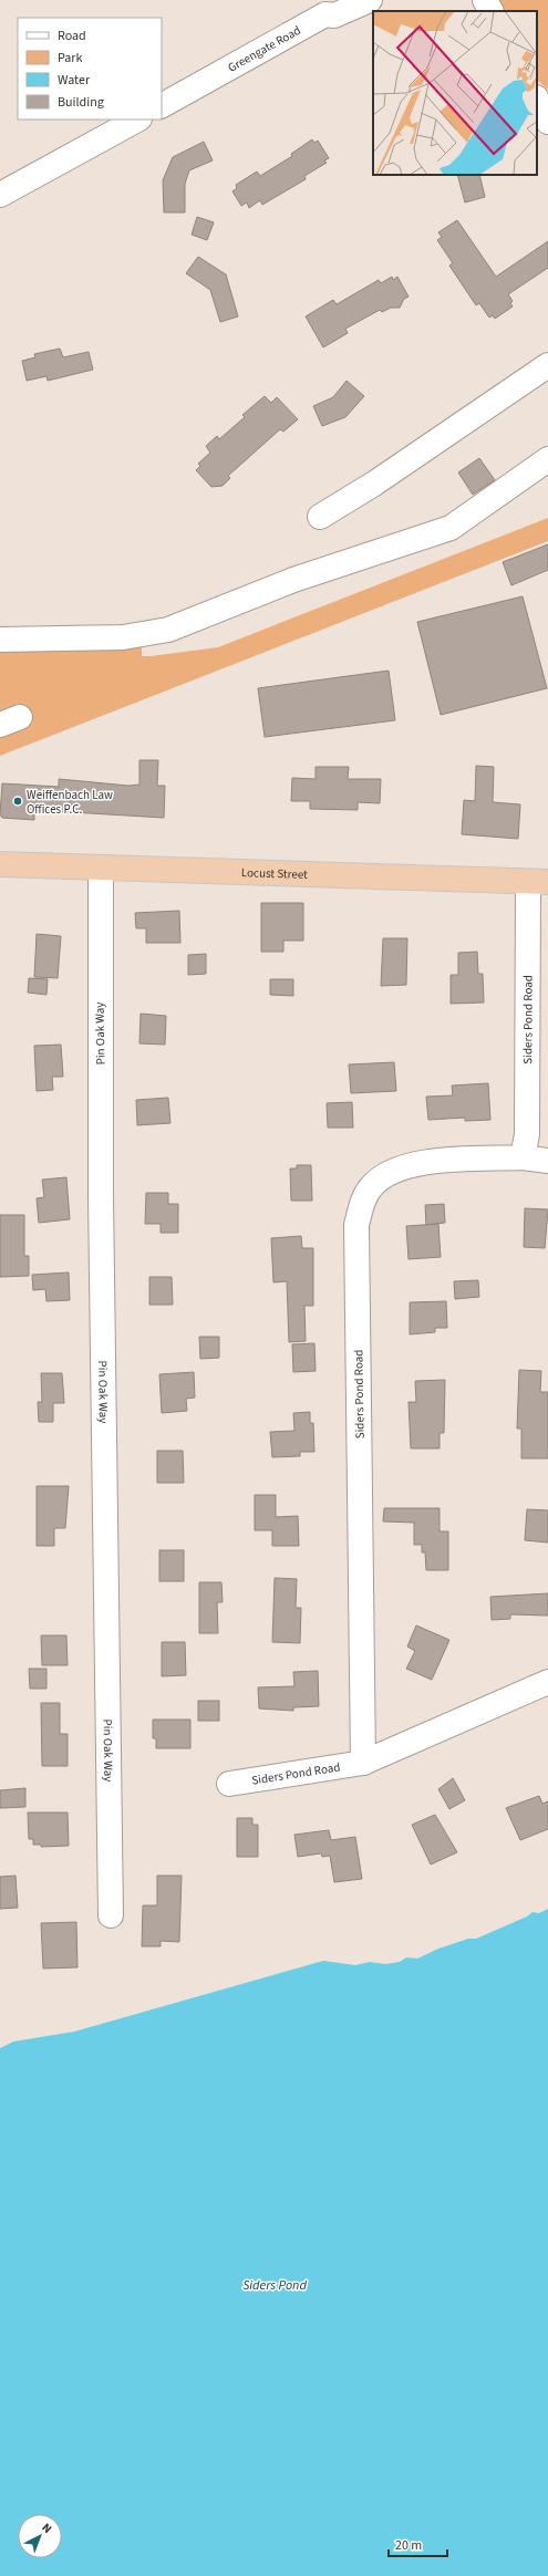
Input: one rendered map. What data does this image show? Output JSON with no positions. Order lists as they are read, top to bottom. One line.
{"streets":{"highway":["Locust Street"],"street":["Greengate Road","Siders Pond Road","Pin Oak Way"]},"crossings":[["Locust Street","Siders Pond Road"],["Locust Street","Pin Oak Way"]],"water":["Siders Pond"],"places":["Weiffenbach Law Offices P.C."],"legend":["Road","Park","Water","Building"],"scale_bar":"20 m","north":"top right"}
